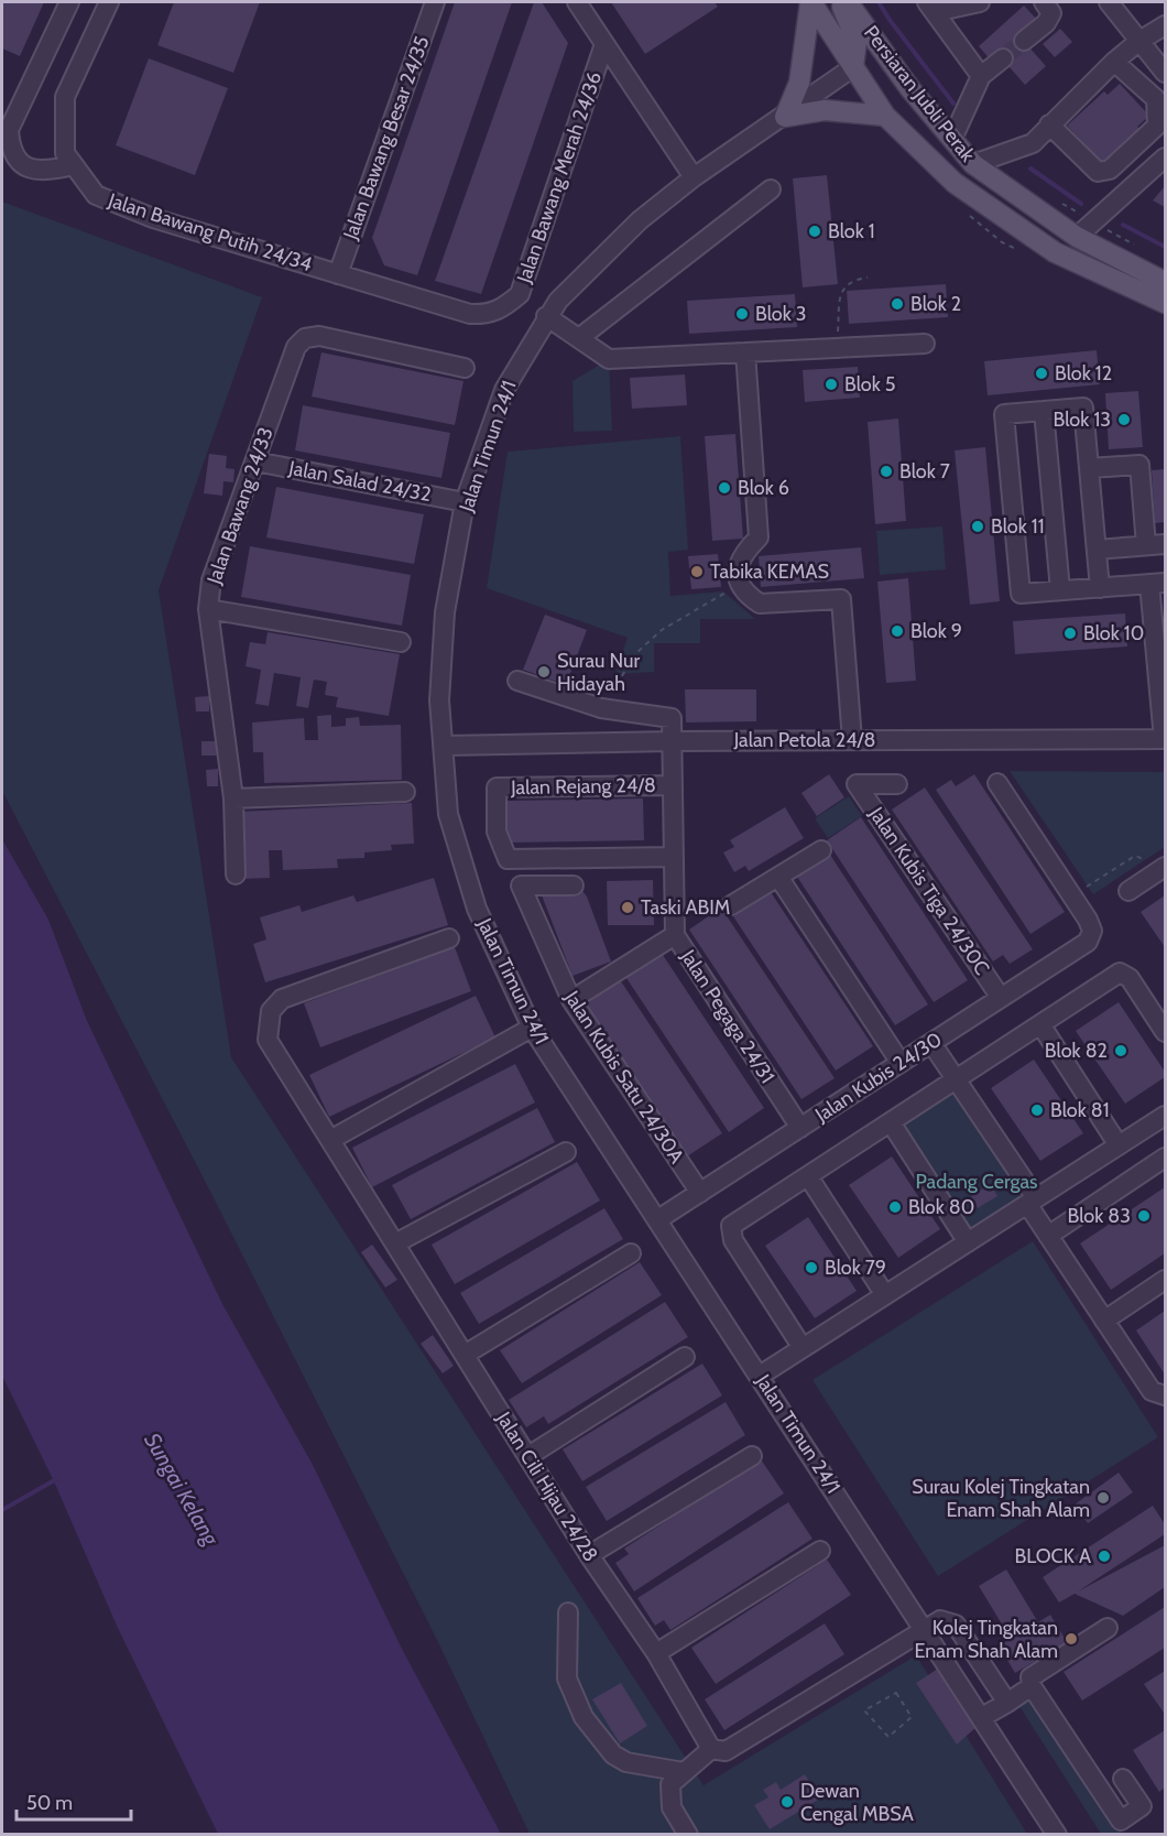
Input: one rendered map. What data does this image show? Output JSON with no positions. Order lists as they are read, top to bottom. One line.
{"streets":{"main road":["Persiaran Jubli Perak"],"street":["Jalan Bawang Besar 24/35","Jalan Bawang Merah 24/36","Jalan Bawang Putih 24/34","Jalan Timun 24/1","Jalan Salad 24/32","Jalan Bawang 24/33","Jalan Petola 24/8","Jalan Rejang 24/8","Jalan Kubis Tiga 24/30C","Jalan Pegaga 24/31","Jalan Kubis Satu 24/30A","Jalan Kubis 24/30","Jalan Cili Hijau 24/28"]},"crossings":[["Persiaran Jubli Perak","Jalan Timun 24/1"],["Jalan Bawang Besar 24/35","Jalan Bawang Putih 24/34"],["Jalan Bawang Merah 24/36","Jalan Bawang Putih 24/34"],["Jalan Timun 24/1","Jalan Salad 24/32"],["Jalan Timun 24/1","Jalan Petola 24/8"],["Jalan Timun 24/1","Jalan Kubis 24/30"],["Jalan Salad 24/32","Jalan Bawang 24/33"],["Jalan Petola 24/8","Jalan Pegaga 24/31"],["Jalan Rejang 24/8","Jalan Pegaga 24/31"],["Jalan Kubis Tiga 24/30C","Jalan Kubis 24/30"],["Jalan Pegaga 24/31","Jalan Kubis 24/30"],["Jalan Kubis Satu 24/30A","Jalan Kubis 24/30"]],"water":["Sungai Kelang"],"parks":["Padang Cergas"],"places":["Blok 1","Blok 2","Blok 3","Blok 12","Blok 5","Blok 13","Blok 7","Blok 6","Blok 11","Tabika KEMAS","Blok 9","Blok 10","Surau Nur Hidayah","Taski ABIM","Blok 82","Blok 81","Blok 80","Blok 83","Blok 79","Surau Kolej Tingkatan Enam Shah Alam","BLOCK A","Kolej Tingkatan Enam Shah Alam","Dewan Cengal MBSA"],"scale_bar":"50 m"}
